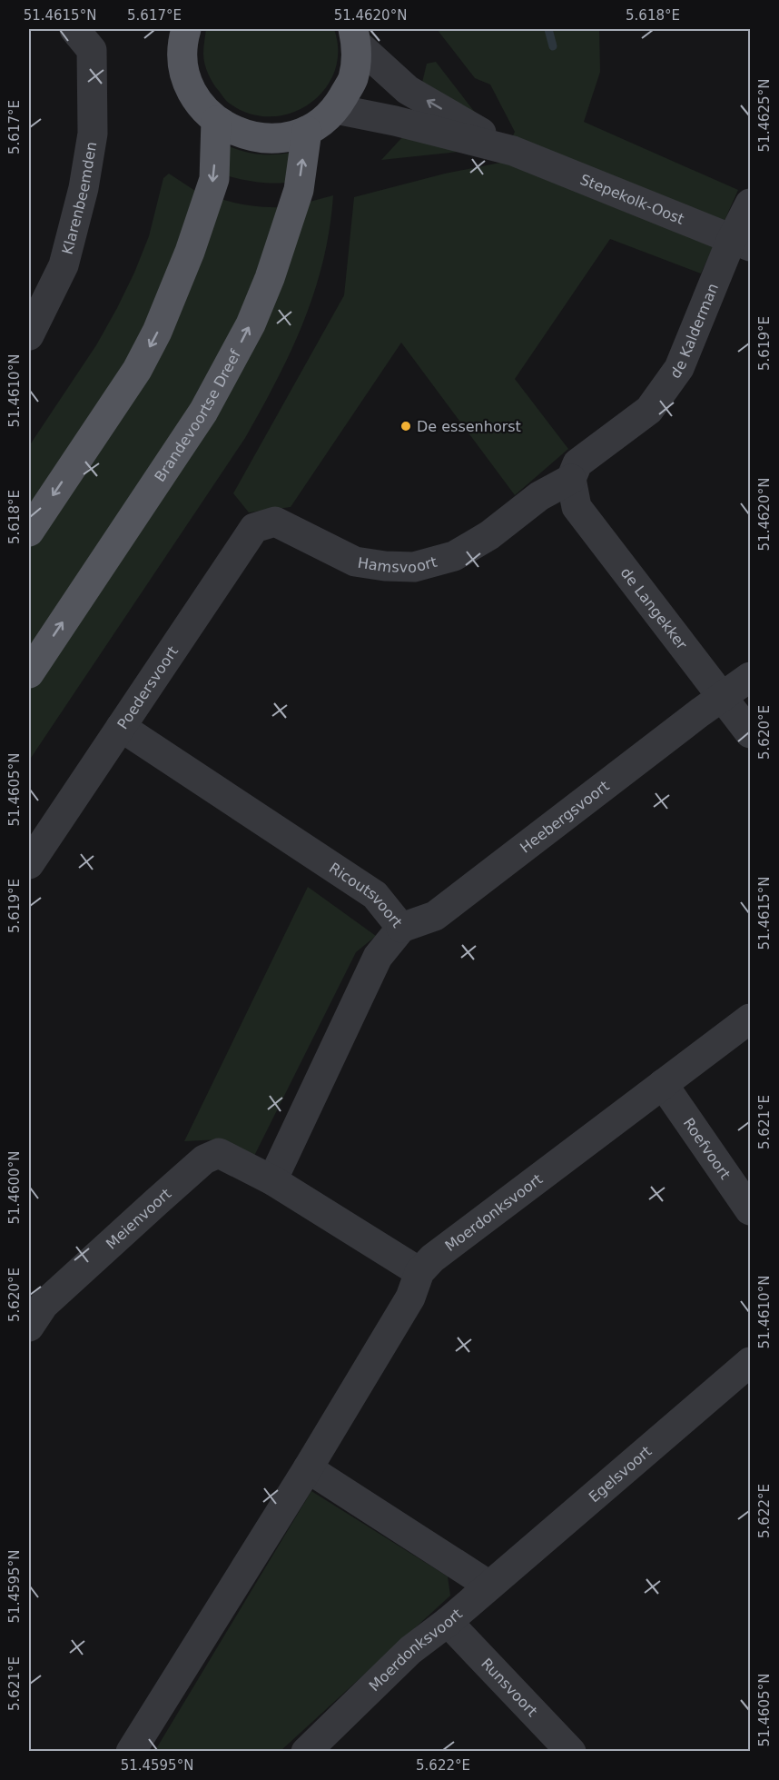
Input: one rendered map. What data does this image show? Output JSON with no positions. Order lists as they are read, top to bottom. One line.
{"streets":{"main road":["Brandevoortse Dreef"],"street":["Klarenbeemden","Stepekolk-Oost","de Kalderman","Hamsvoort","de Langekker","Poedersvoort","Heebergsvoort","Ricoutsvoort","Roefvoort","Moerdonksvoort","Meienvoort","Egelsvoort","Runsvoort"]},"crossings":[["Stepekolk-Oost","de Kalderman"],["de Kalderman","Hamsvoort"],["de Kalderman","de Langekker"],["Hamsvoort","de Langekker"],["Hamsvoort","Poedersvoort"],["de Langekker","Heebergsvoort"],["Poedersvoort","Ricoutsvoort"],["Heebergsvoort","Ricoutsvoort"],["Ricoutsvoort","Meienvoort"],["Roefvoort","Moerdonksvoort"],["Moerdonksvoort","Egelsvoort"],["Moerdonksvoort","Runsvoort"]],"places":["De essenhorst"],"coordinates":["51.4615°N","5.617°E","51.4620°N","5.618°E","51.4625°N","5.619°E","51.4610°N","5.620°E","51.4605°N","5.621°E","51.4600°N","5.622°E","51.4595°N"]}
